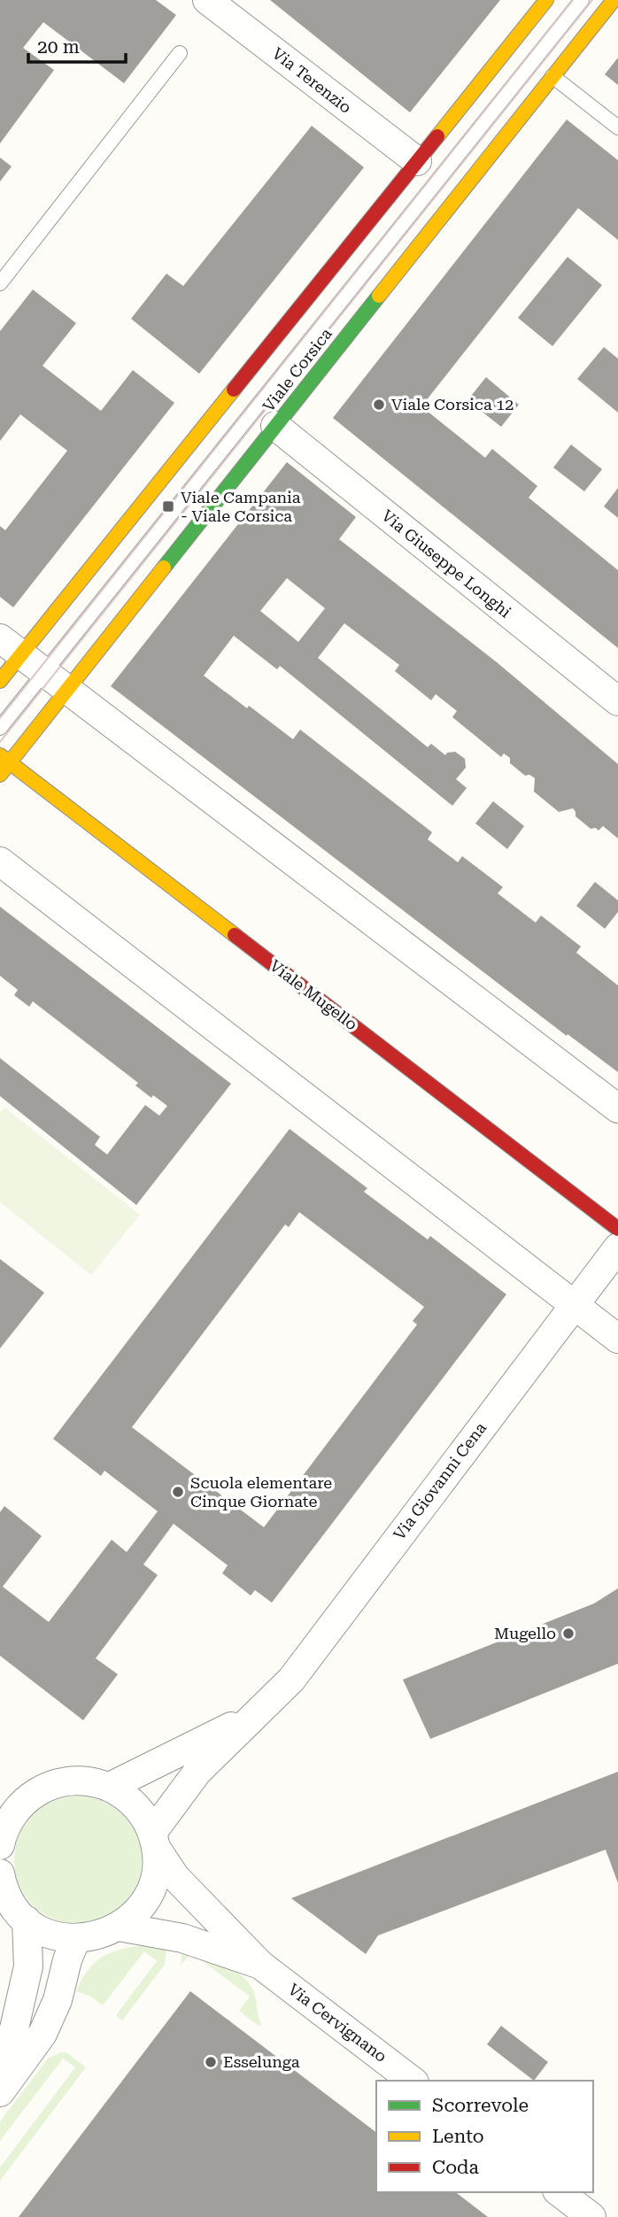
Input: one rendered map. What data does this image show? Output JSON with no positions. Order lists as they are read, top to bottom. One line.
{"streets":{"main road":["Viale Corsica","Viale Mugello"],"street":["Via Terenzio","Via Giuseppe Longhi","Via Giovanni Cena","Via Cervignano"]},"crossings":[["Viale Corsica","Via Giuseppe Longhi"],["Viale Corsica","Viale Mugello"],["Via Giovanni Cena","Via Cervignano"]],"places":{"other":["Viale Corsica 12","Scuola elementare Cinque Giornate","Mugello","Esselunga"],"transit":["Viale Campania - Viale Corsica"]},"legend":["Scorrevole","Lento","Coda"],"scale_bar":"20 m"}
